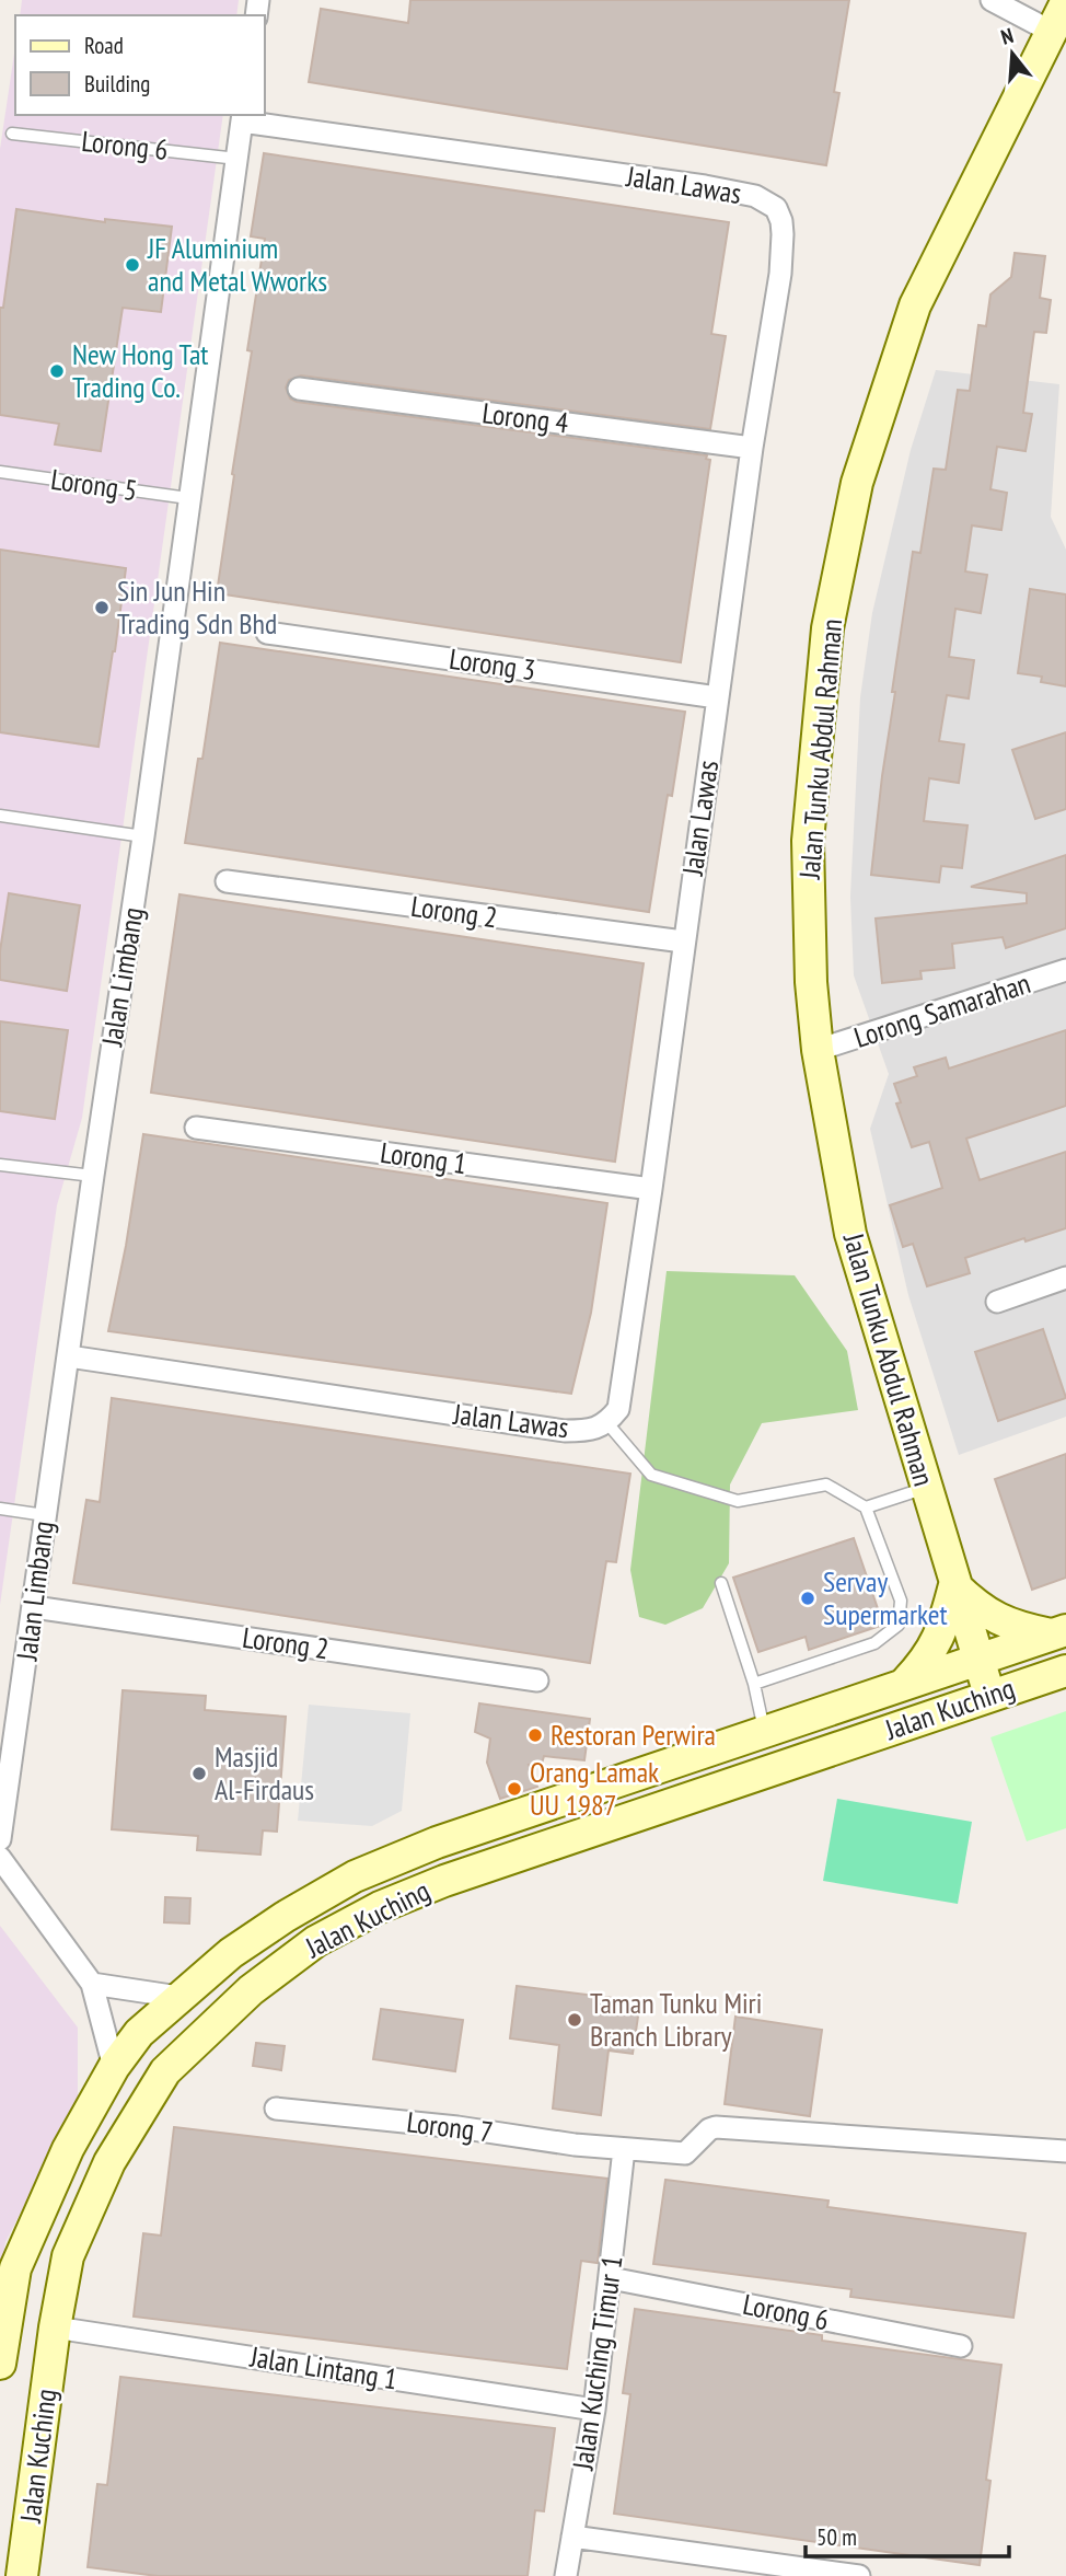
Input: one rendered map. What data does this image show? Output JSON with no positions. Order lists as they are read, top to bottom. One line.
{"streets":{"street":["Lorong 6","Jalan Lawas","Lorong 4","Lorong 3","Jalan Tunku Abdul Rahman","Lorong 2","Jalan Limbang","Lorong Samarahan","Lorong 1","Jalan Kuching","Lorong 7","Jalan Kuching Timur 1","Jalan Lintang 1"],"lane":["Lorong 5"]},"crossings":[["Lorong 6","Jalan Limbang"],["Lorong 6","Jalan Kuching Timur 1"],["Jalan Lawas","Lorong 4"],["Jalan Lawas","Lorong 3"],["Jalan Lawas","Lorong 2"],["Jalan Lawas","Jalan Limbang"],["Jalan Lawas","Lorong 1"],["Lorong 5","Jalan Limbang"],["Jalan Tunku Abdul Rahman","Lorong Samarahan"],["Jalan Tunku Abdul Rahman","Jalan Kuching"],["Lorong 2","Jalan Limbang"],["Jalan Kuching","Jalan Lintang 1"],["Lorong 7","Jalan Kuching Timur 1"],["Jalan Kuching Timur 1","Jalan Lintang 1"]],"places":["JF Aluminium and Metal Wworks","New Hong Tat Trading Co.","Sin Jun Hin Trading Sdn Bhd","Servay Supermarket","Restoran Perwira","Masjid Al-Firdaus","Orang Lamak UU 1987","Taman Tunku Miri Branch Library"],"legend":["Road","Building"],"scale_bar":"50 m","north":"top"}
